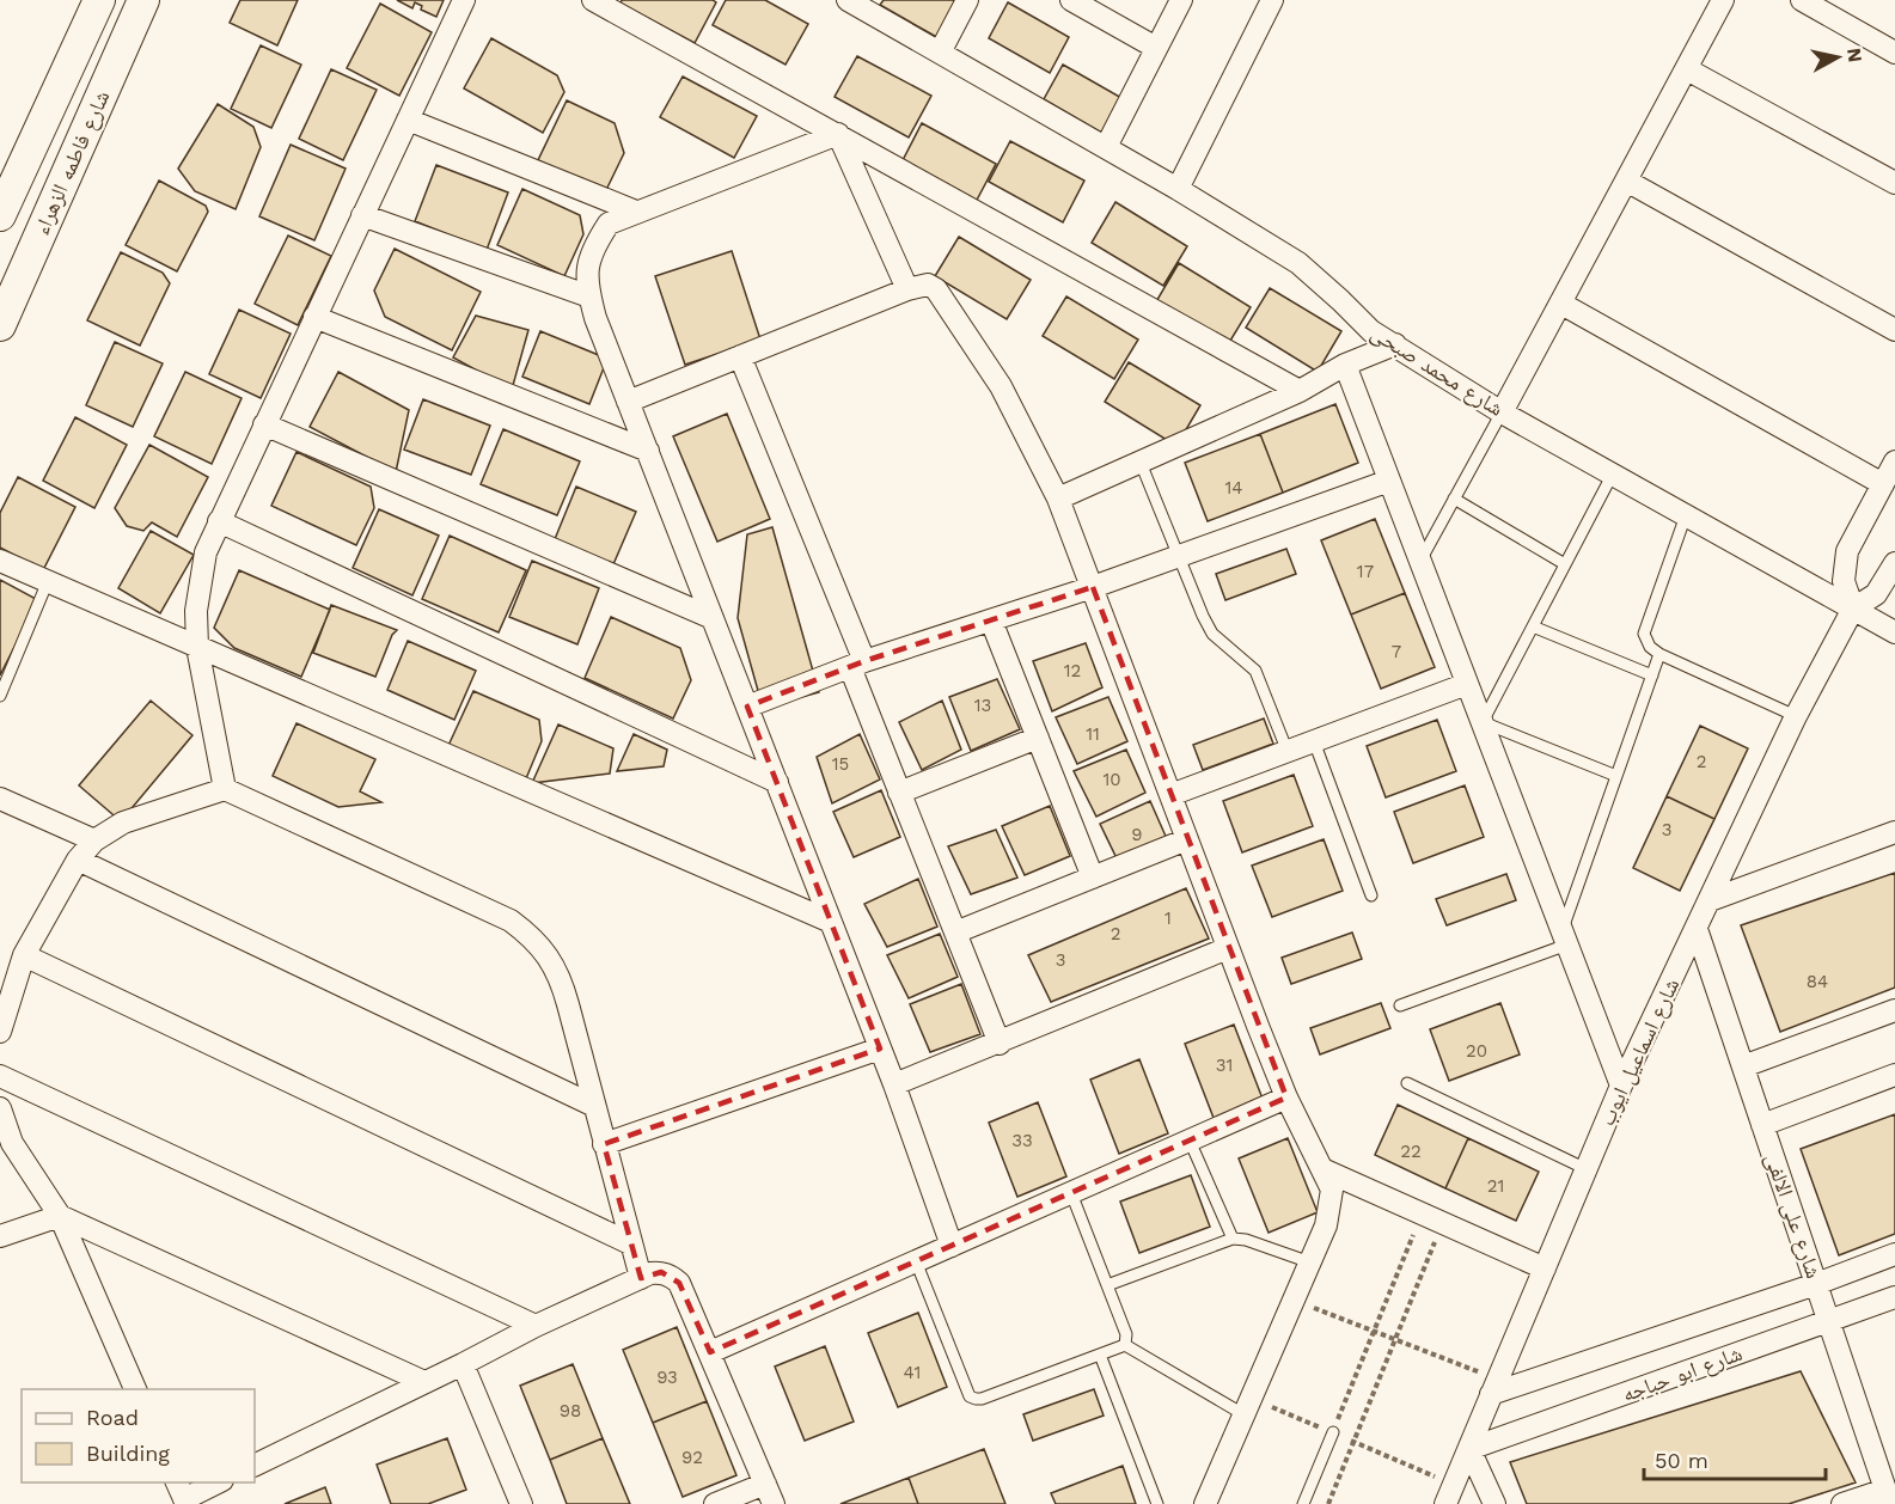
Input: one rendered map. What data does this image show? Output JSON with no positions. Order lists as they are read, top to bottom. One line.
{"streets":{"street":["شارع فاطمه الزهراء","شارع محمد صبحى","شارع اسماعيل ايوب","شارع على الالفى","شارع ابو حباجه"]},"crossings":[["شارع محمد صبحى","شارع اسماعيل ايوب"],["شارع اسماعيل ايوب","شارع على الالفى"],["شارع اسماعيل ايوب","شارع ابو حباجه"],["شارع على الالفى","شارع ابو حباجه"]],"house_numbers":["14","17","7","12","13","11","2","15","10","3","9","1","2","3","84","20","31","33","22","21","41","93","98","92"],"legend":["Road","Building"],"scale_bar":"50 m","north":"right"}
